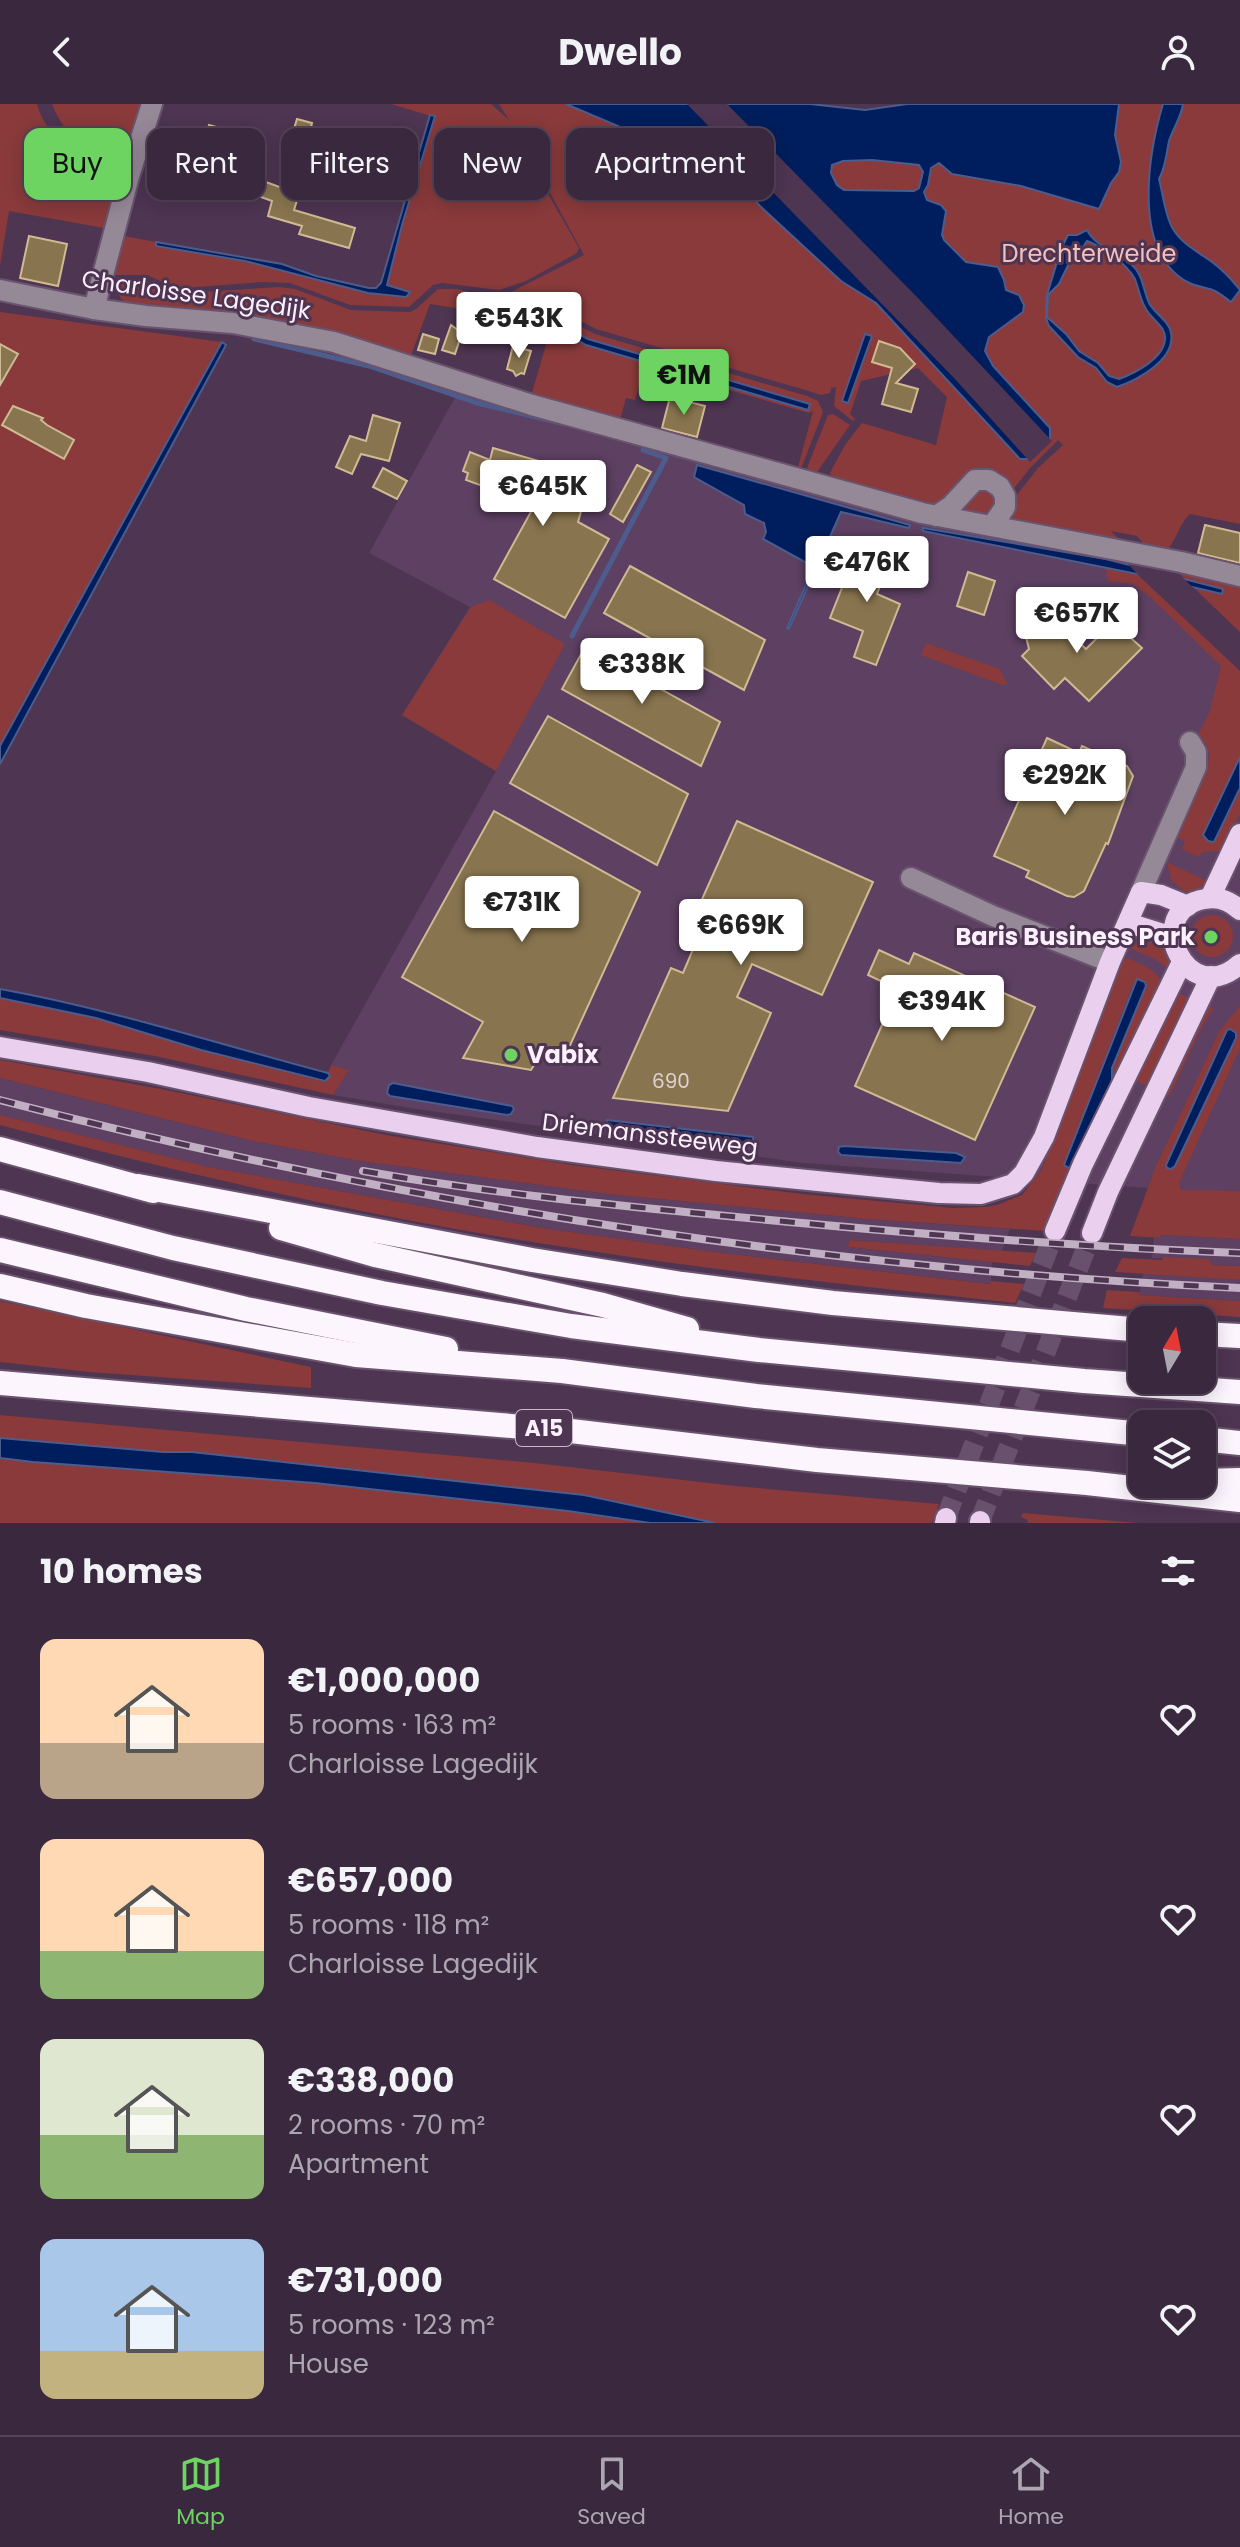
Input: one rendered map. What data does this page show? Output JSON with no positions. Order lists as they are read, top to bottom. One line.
{"streets":{"highway":["A15"],"main road":["Driemanssteeweg"],"street":["Charloisse Lagedijk"]},"parks":["Drechterweide"],"places":["Baris Business Park","Vabix"],"house_numbers":["690"],"north":"top","page":{"header":"Dwello","chip":["Buy","Rent","Filters","New","Apartment"],"price":["€543K","€1M","€645K","€476K","€657K","€338K","€292K","€731K","€669K","€394K"],"heading":"10 homes","list":[{"name":"€1,000,000","note":"5 rooms · 163 m² · Charloisse Lagedijk"},{"name":"€657,000","note":"5 rooms · 118 m² · Charloisse Lagedijk"},{"name":"€338,000","note":"2 rooms · 70 m² · Apartment"},{"name":"€731,000","note":"5 rooms · 123 m² · House"}],"tabs":["Map","Saved","Home"]}}
